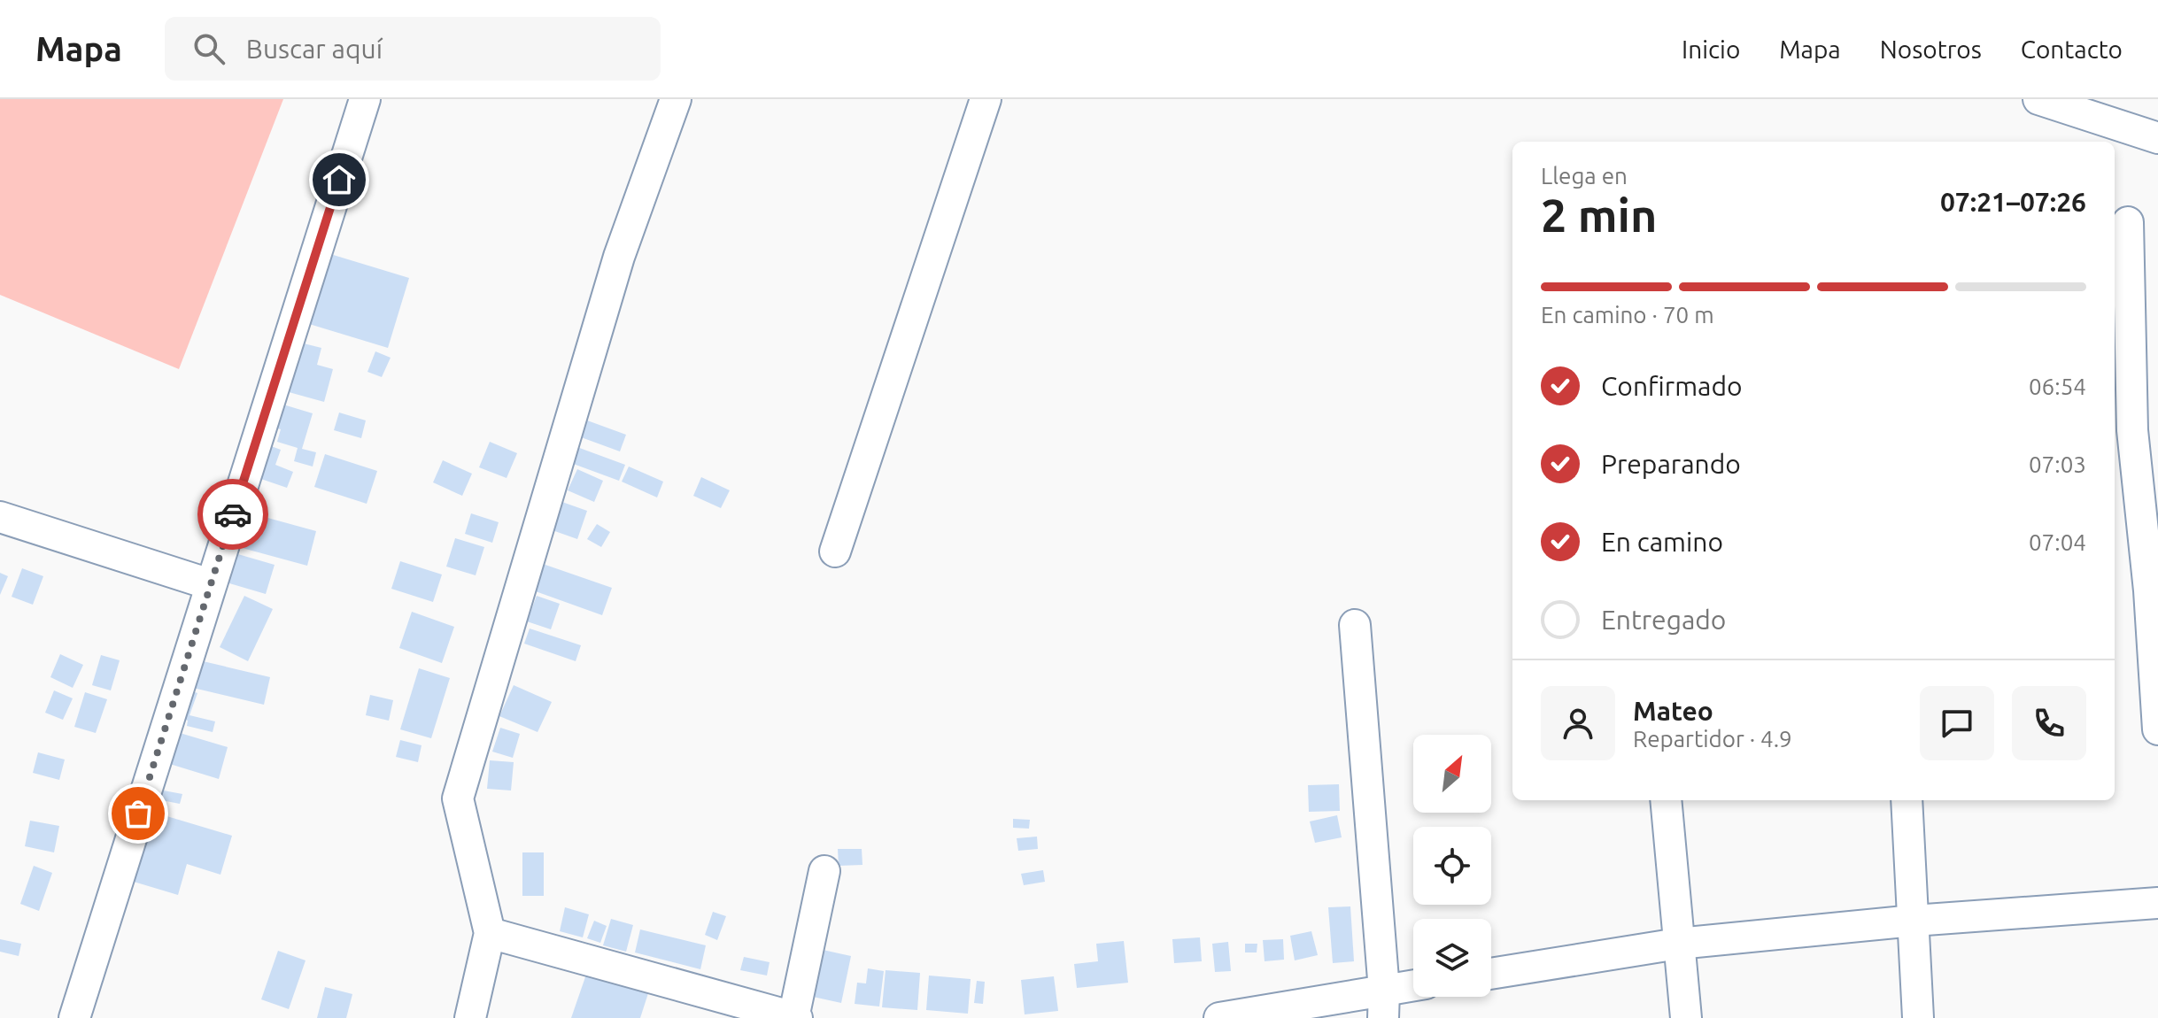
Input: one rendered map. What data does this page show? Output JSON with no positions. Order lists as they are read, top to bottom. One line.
{"north":"top right","page":{"header":"Mapa","search":"Buscar aquí","nav":["Inicio","Mapa","Nosotros","Contacto"],"heading":["2 min","Llega en","07:21–07:26"],"panel":["Mateo","Repartidor · 4.9"],"bar":"En camino · 70 m","list":[["Confirmado","06:54"],["Preparando","07:03"],["En camino","07:04"],"Entregado"]}}
